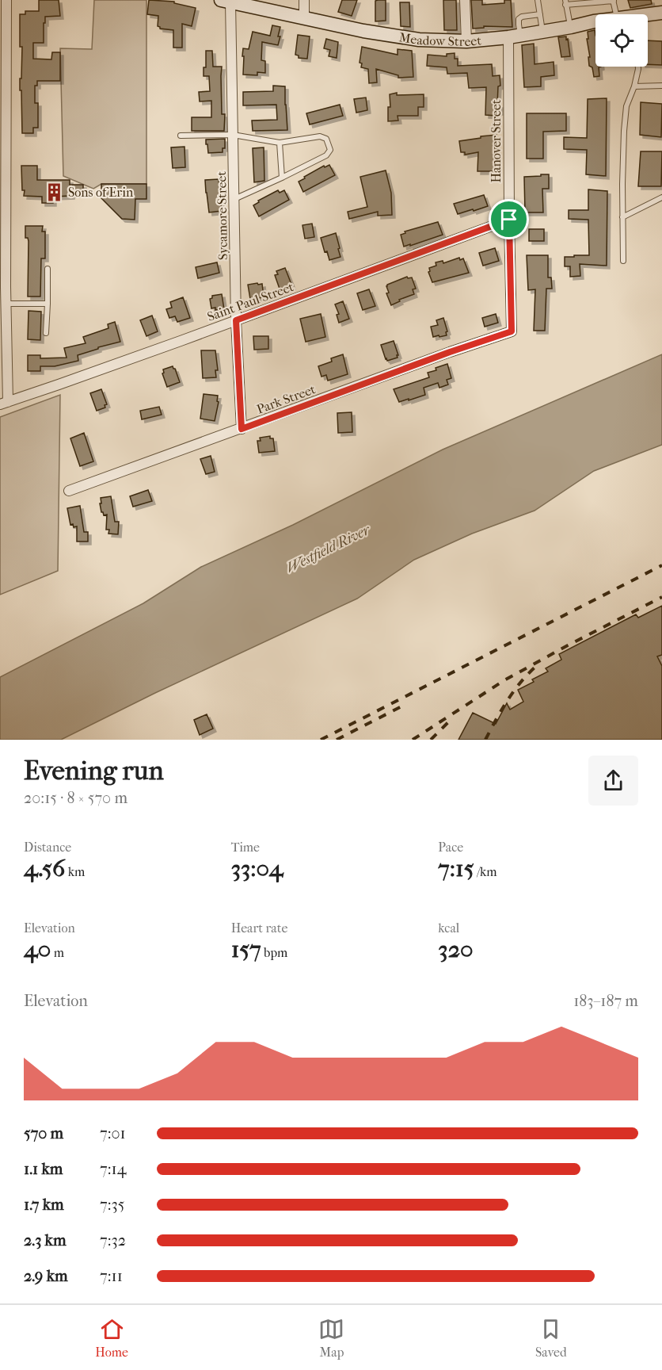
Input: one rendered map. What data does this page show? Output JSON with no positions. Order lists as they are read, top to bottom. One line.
{"streets":{"street":["Meadow Street","Hanover Street","Sycamore Street","Saint Paul Street","Park Street"]},"crossings":[["Meadow Street","Hanover Street"],["Meadow Street","Sycamore Street"],["Hanover Street","Saint Paul Street"],["Hanover Street","Park Street"],["Sycamore Street","Saint Paul Street"],["Sycamore Street","Park Street"]],"water":["Westfield River"],"places":{"building":["Sons of Erin"]},"page":{"heading":["Evening run","20:15 · 8 × 570 m"],"stats":[["Distance","4.56 km"],["Time","33:04"],["Pace","7:15 /km"],["Elevation","40 m"],["Heart rate","157 bpm"],["kcal","320"]],"chart":["Elevation","183–187 m"],"list":[{"name":"570 m","note":"7:01"},{"name":"1.1 km","note":"7:14"},{"name":"1.7 km","note":"7:35"},{"name":"2.3 km","note":"7:32"},{"name":"2.9 km","note":"7:11"}],"tabs":["Home","Map","Saved"]}}
